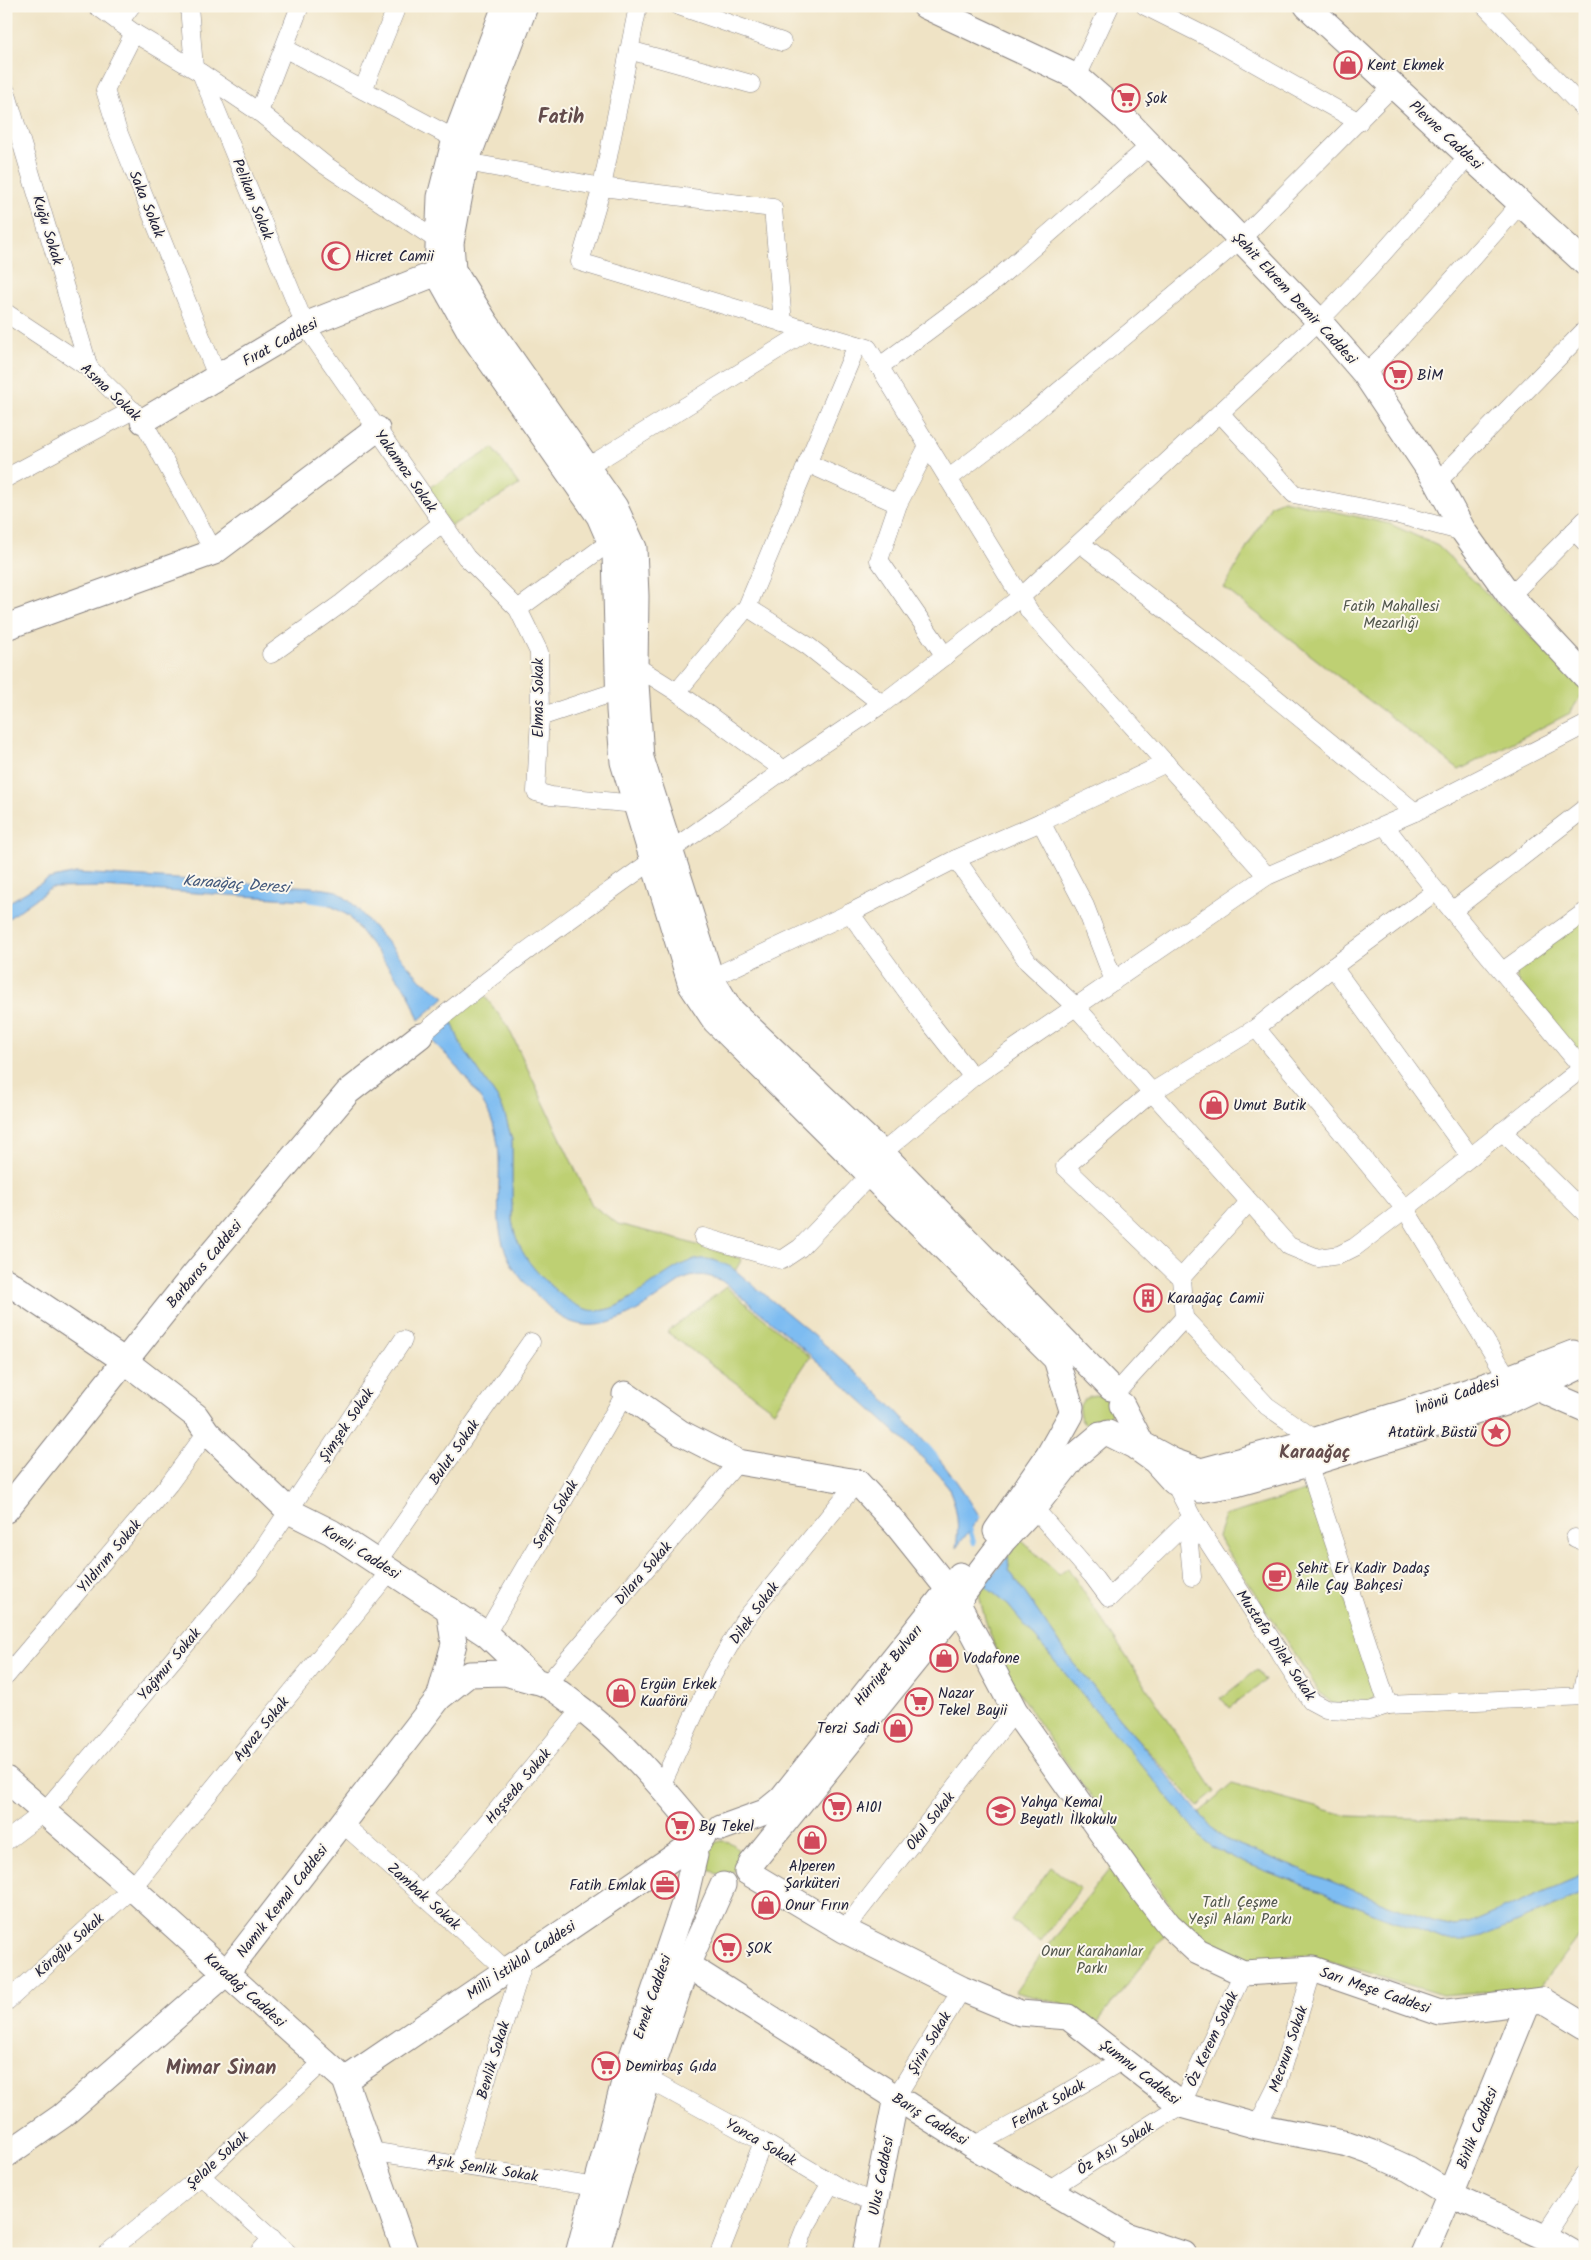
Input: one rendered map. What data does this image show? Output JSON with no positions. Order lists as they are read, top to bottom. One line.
{"streets":{"street":["Plevne Caddesi","Pelikan Sokak","Saka Sokak","Kuğu Sokak","Şehit Ekrem Demir Caddesi","Fırat Caddesi","Asma Sokak","Yakamoz Sokak","Elmas Sokak","Barbaros Caddesi","İnönü Caddesi","Şimşek Sokak","Bulut Sokak","Serpil Sokak","Koreli Caddesi","Yıldırım Sokak","Dilara Sokak","Dilek Sokak","Mustafa Dilek Sokak","Yağmur Sokak","Hürriyet Bulvarı","Ayvaz Sokak","Hoşseda Sokak","Okul Sokak","Zambak Sokak","Namık Kemal Caddesi","Köroğlu Sokak","Milli İstiklal Caddesi","Karadağ Caddesi","Sarı Meşe Caddesi","Emek Caddesi","Öz Kerem Sokak","Şirin Sokak","Mecnun Sokak","Benlik Sokak","Şumnu Caddesi","Ferhat Sokak","Barış Caddesi","Birlik Caddesi","Yonca Sokak","Öz Aslı Sokak","Şelale Sokak","Aşık Şenlik Sokak","Ulus Caddesi"]},"crossings":[["Pelikan Sokak","Fırat Caddesi"],["Pelikan Sokak","Yakamoz Sokak"],["Saka Sokak","Fırat Caddesi"],["Kuğu Sokak","Asma Sokak"],["Fırat Caddesi","Asma Sokak"],["Fırat Caddesi","Yakamoz Sokak"],["Yakamoz Sokak","Elmas Sokak"],["Barbaros Caddesi","Koreli Caddesi"],["İnönü Caddesi","Mustafa Dilek Sokak"],["Şimşek Sokak","Koreli Caddesi"],["Şimşek Sokak","Yağmur Sokak"],["Bulut Sokak","Koreli Caddesi"],["Bulut Sokak","Ayvaz Sokak"],["Serpil Sokak","Koreli Caddesi"],["Koreli Caddesi","Yıldırım Sokak"],["Koreli Caddesi","Dilara Sokak"],["Koreli Caddesi","Dilek Sokak"],["Koreli Caddesi","Yağmur Sokak"],["Koreli Caddesi","Hürriyet Bulvarı"],["Koreli Caddesi","Ayvaz Sokak"],["Koreli Caddesi","Hoşseda Sokak"],["Koreli Caddesi","Milli İstiklal Caddesi"],["Koreli Caddesi","Emek Caddesi"],["Koreli Caddesi","Şumnu Caddesi"],["Dilek Sokak","Sarı Meşe Caddesi"],["Yağmur Sokak","Karadağ Caddesi"],["Hürriyet Bulvarı","Milli İstiklal Caddesi"],["Hürriyet Bulvarı","Sarı Meşe Caddesi"],["Hürriyet Bulvarı","Emek Caddesi"],["Hürriyet Bulvarı","Şumnu Caddesi"],["Ayvaz Sokak","Köroğlu Sokak"],["Ayvaz Sokak","Karadağ Caddesi"],["Hoşseda Sokak","Zambak Sokak"],["Okul Sokak","Sarı Meşe Caddesi"],["Okul Sokak","Şumnu Caddesi"],["Zambak Sokak","Namık Kemal Caddesi"],["Zambak Sokak","Milli İstiklal Caddesi"],["Zambak Sokak","Benlik Sokak"],["Namık Kemal Caddesi","Karadağ Caddesi"],["Köroğlu Sokak","Karadağ Caddesi"],["Milli İstiklal Caddesi","Karadağ Caddesi"],["Milli İstiklal Caddesi","Emek Caddesi"],["Milli İstiklal Caddesi","Benlik Sokak"],["Milli İstiklal Caddesi","Şumnu Caddesi"],["Karadağ Caddesi","Şelale Sokak"],["Karadağ Caddesi","Aşık Şenlik Sokak"],["Sarı Meşe Caddesi","Öz Kerem Sokak"],["Sarı Meşe Caddesi","Mecnun Sokak"],["Sarı Meşe Caddesi","Birlik Caddesi"],["Emek Caddesi","Şumnu Caddesi"],["Emek Caddesi","Barış Caddesi"],["Emek Caddesi","Yonca Sokak"],["Emek Caddesi","Aşık Şenlik Sokak"],["Öz Kerem Sokak","Şumnu Caddesi"],["Öz Kerem Sokak","Öz Aslı Sokak"],["Şirin Sokak","Şumnu Caddesi"],["Şirin Sokak","Barış Caddesi"],["Şirin Sokak","Ulus Caddesi"],["Mecnun Sokak","Şumnu Caddesi"],["Benlik Sokak","Aşık Şenlik Sokak"],["Şumnu Caddesi","Ferhat Sokak"],["Şumnu Caddesi","Birlik Caddesi"],["Şumnu Caddesi","Öz Aslı Sokak"],["Ferhat Sokak","Barış Caddesi"],["Barış Caddesi","Öz Aslı Sokak"],["Barış Caddesi","Ulus Caddesi"],["Yonca Sokak","Ulus Caddesi"]],"districts":["Fatih","Karaağaç","Mimar Sinan"],"water":["Karaağaç Deresi"],"parks":["Fatih Mahallesi Mezarlığı","Tatlı Çeşme Yeşil Alanı Parkı","Onur Karahanlar Parkı"],"places":{"shop":["Kent Ekmek","Umut Butik","Vodafone","Ergün Erkek Kuaförü","Terzi Sadi","Alperen Şarküteri","Onur Fırın"],"supermarket":["Şok","BİM","Nazar Tekel Bayii","A101","By Tekel","ŞOK","Demirbaş Gıda"],"mosque":["Hicret Camii"],"building":["Karaağaç Camii"],"place":["Atatürk Büstü"],"cafe":["Şehit Er Kadir Dadaş Aile Çay Bahçesi"],"school or university":["Yahya Kemal Beyatlı İlkokulu"],"office":["Fatih Emlak"]}}
